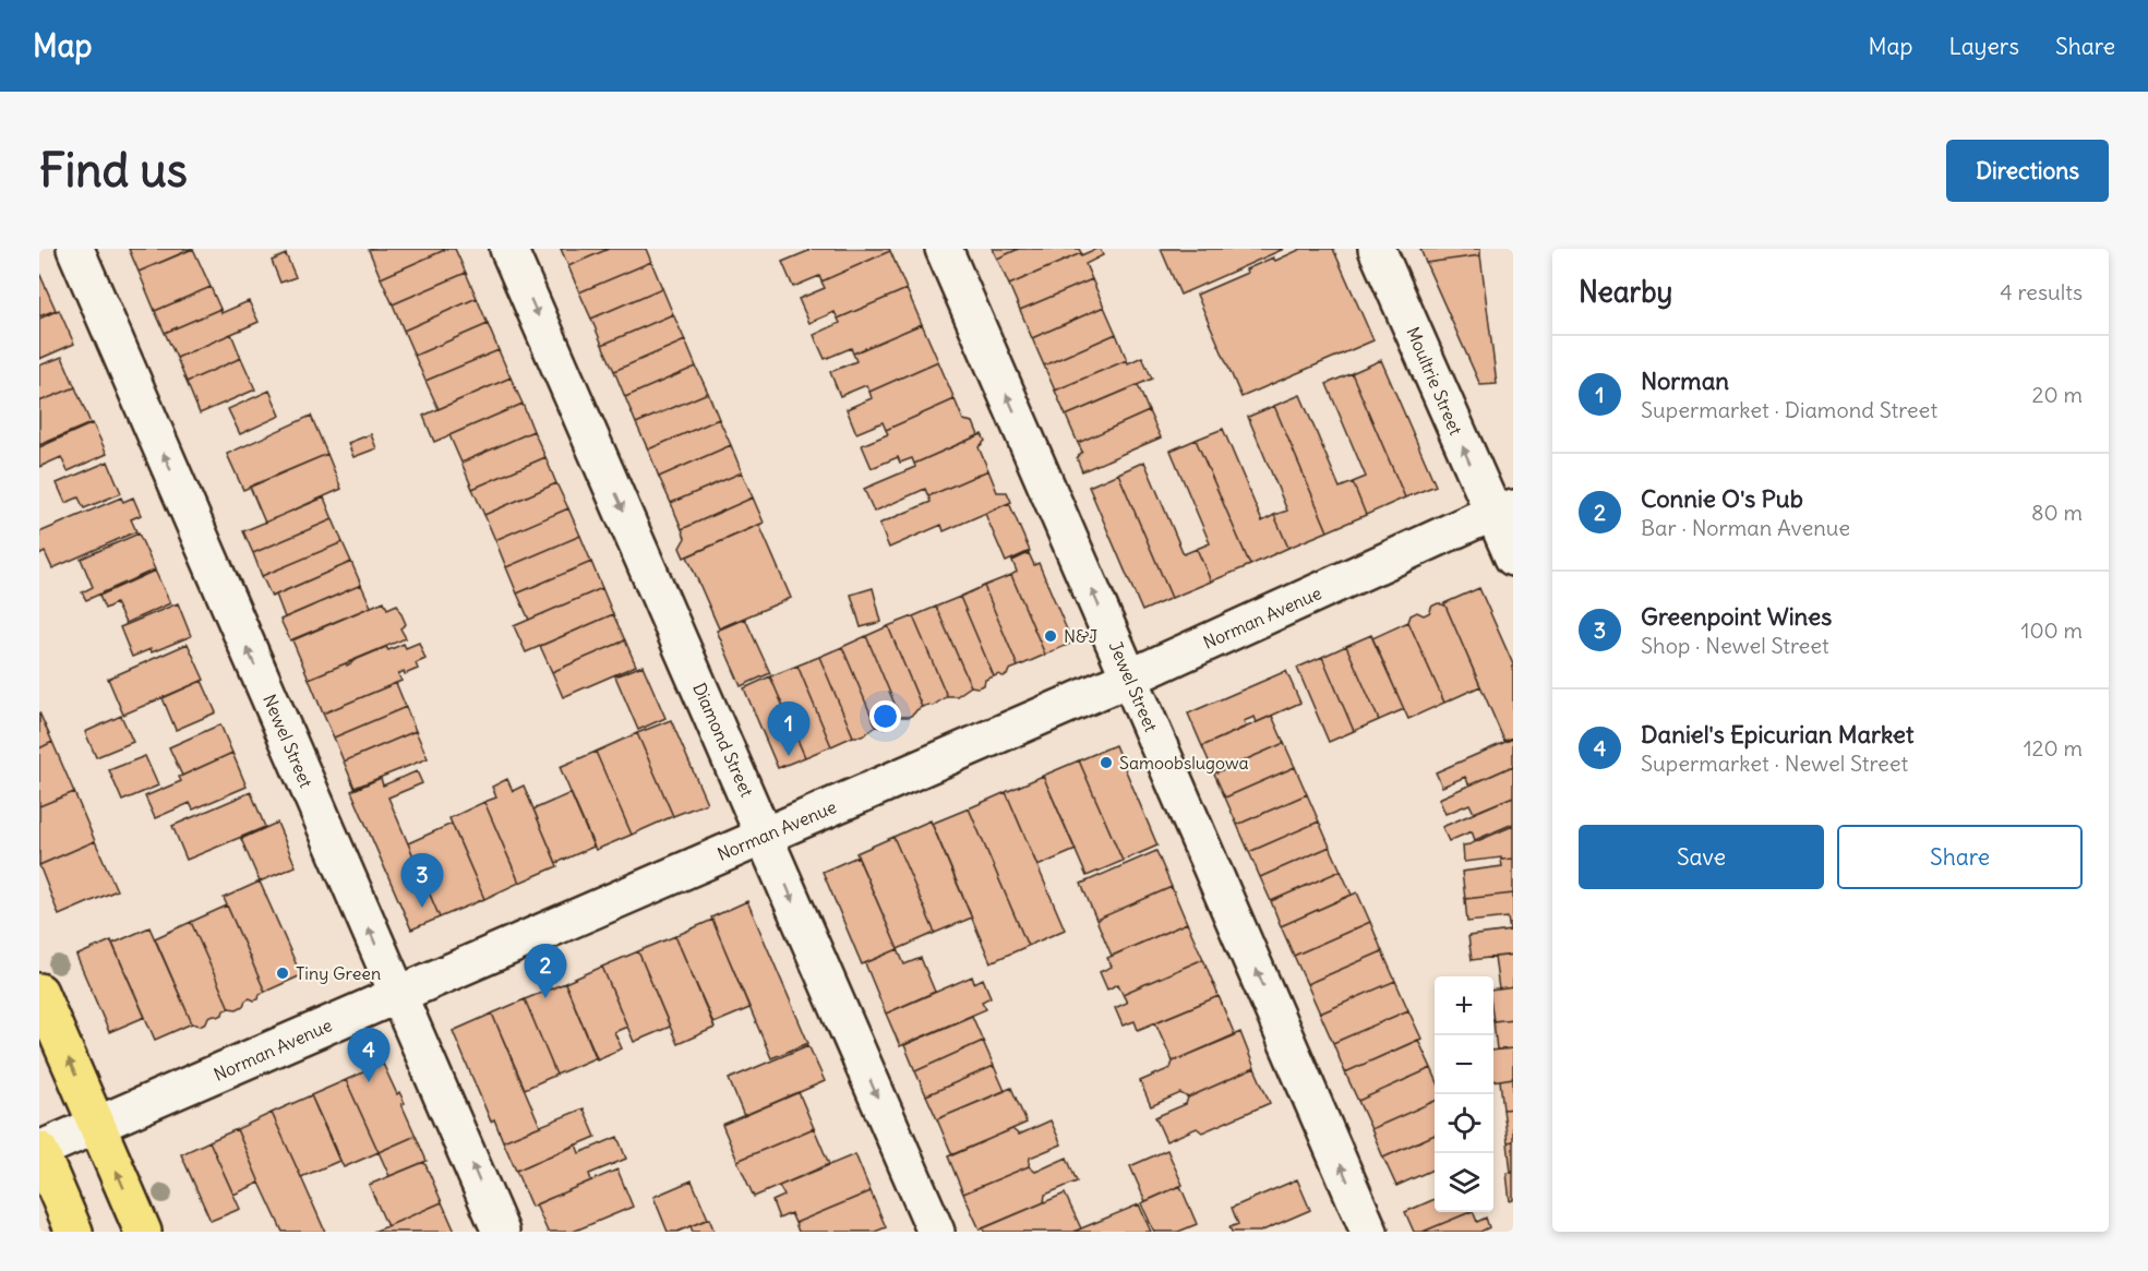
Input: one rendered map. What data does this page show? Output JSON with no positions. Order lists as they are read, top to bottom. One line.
{"streets":{"street":["Moultrie Street","Norman Avenue","Jewel Street","Diamond Street","Newel Street"]},"crossings":[["Moultrie Street","Norman Avenue"],["Norman Avenue","Jewel Street"],["Norman Avenue","Diamond Street"],["Norman Avenue","Newel Street"]],"one_way":["Moultrie Street","Jewel Street","Diamond Street","Newel Street"],"places":["N&J","Samoobslugowa","Tiny Green"],"page":{"header":"Map","nav":["Map","Layers","Share"],"buttons":["Directions",["Save","Share"]],"title":"Find us","heading":["Nearby","4 results"],"list":[{"mark":"1","name":"Norman","note":"Supermarket · Diamond Street","value":"20 m"},{"mark":"2","name":"Connie O's Pub","note":"Bar · Norman Avenue","value":"80 m"},{"mark":"3","name":"Greenpoint Wines","note":"Shop · Newel Street","value":"100 m"},{"mark":"4","name":"Daniel's Epicurian Market","note":"Supermarket · Newel Street","value":"120 m"}],"pins":["1","3","2","4"],"map_buttons":["+","−"]}}
